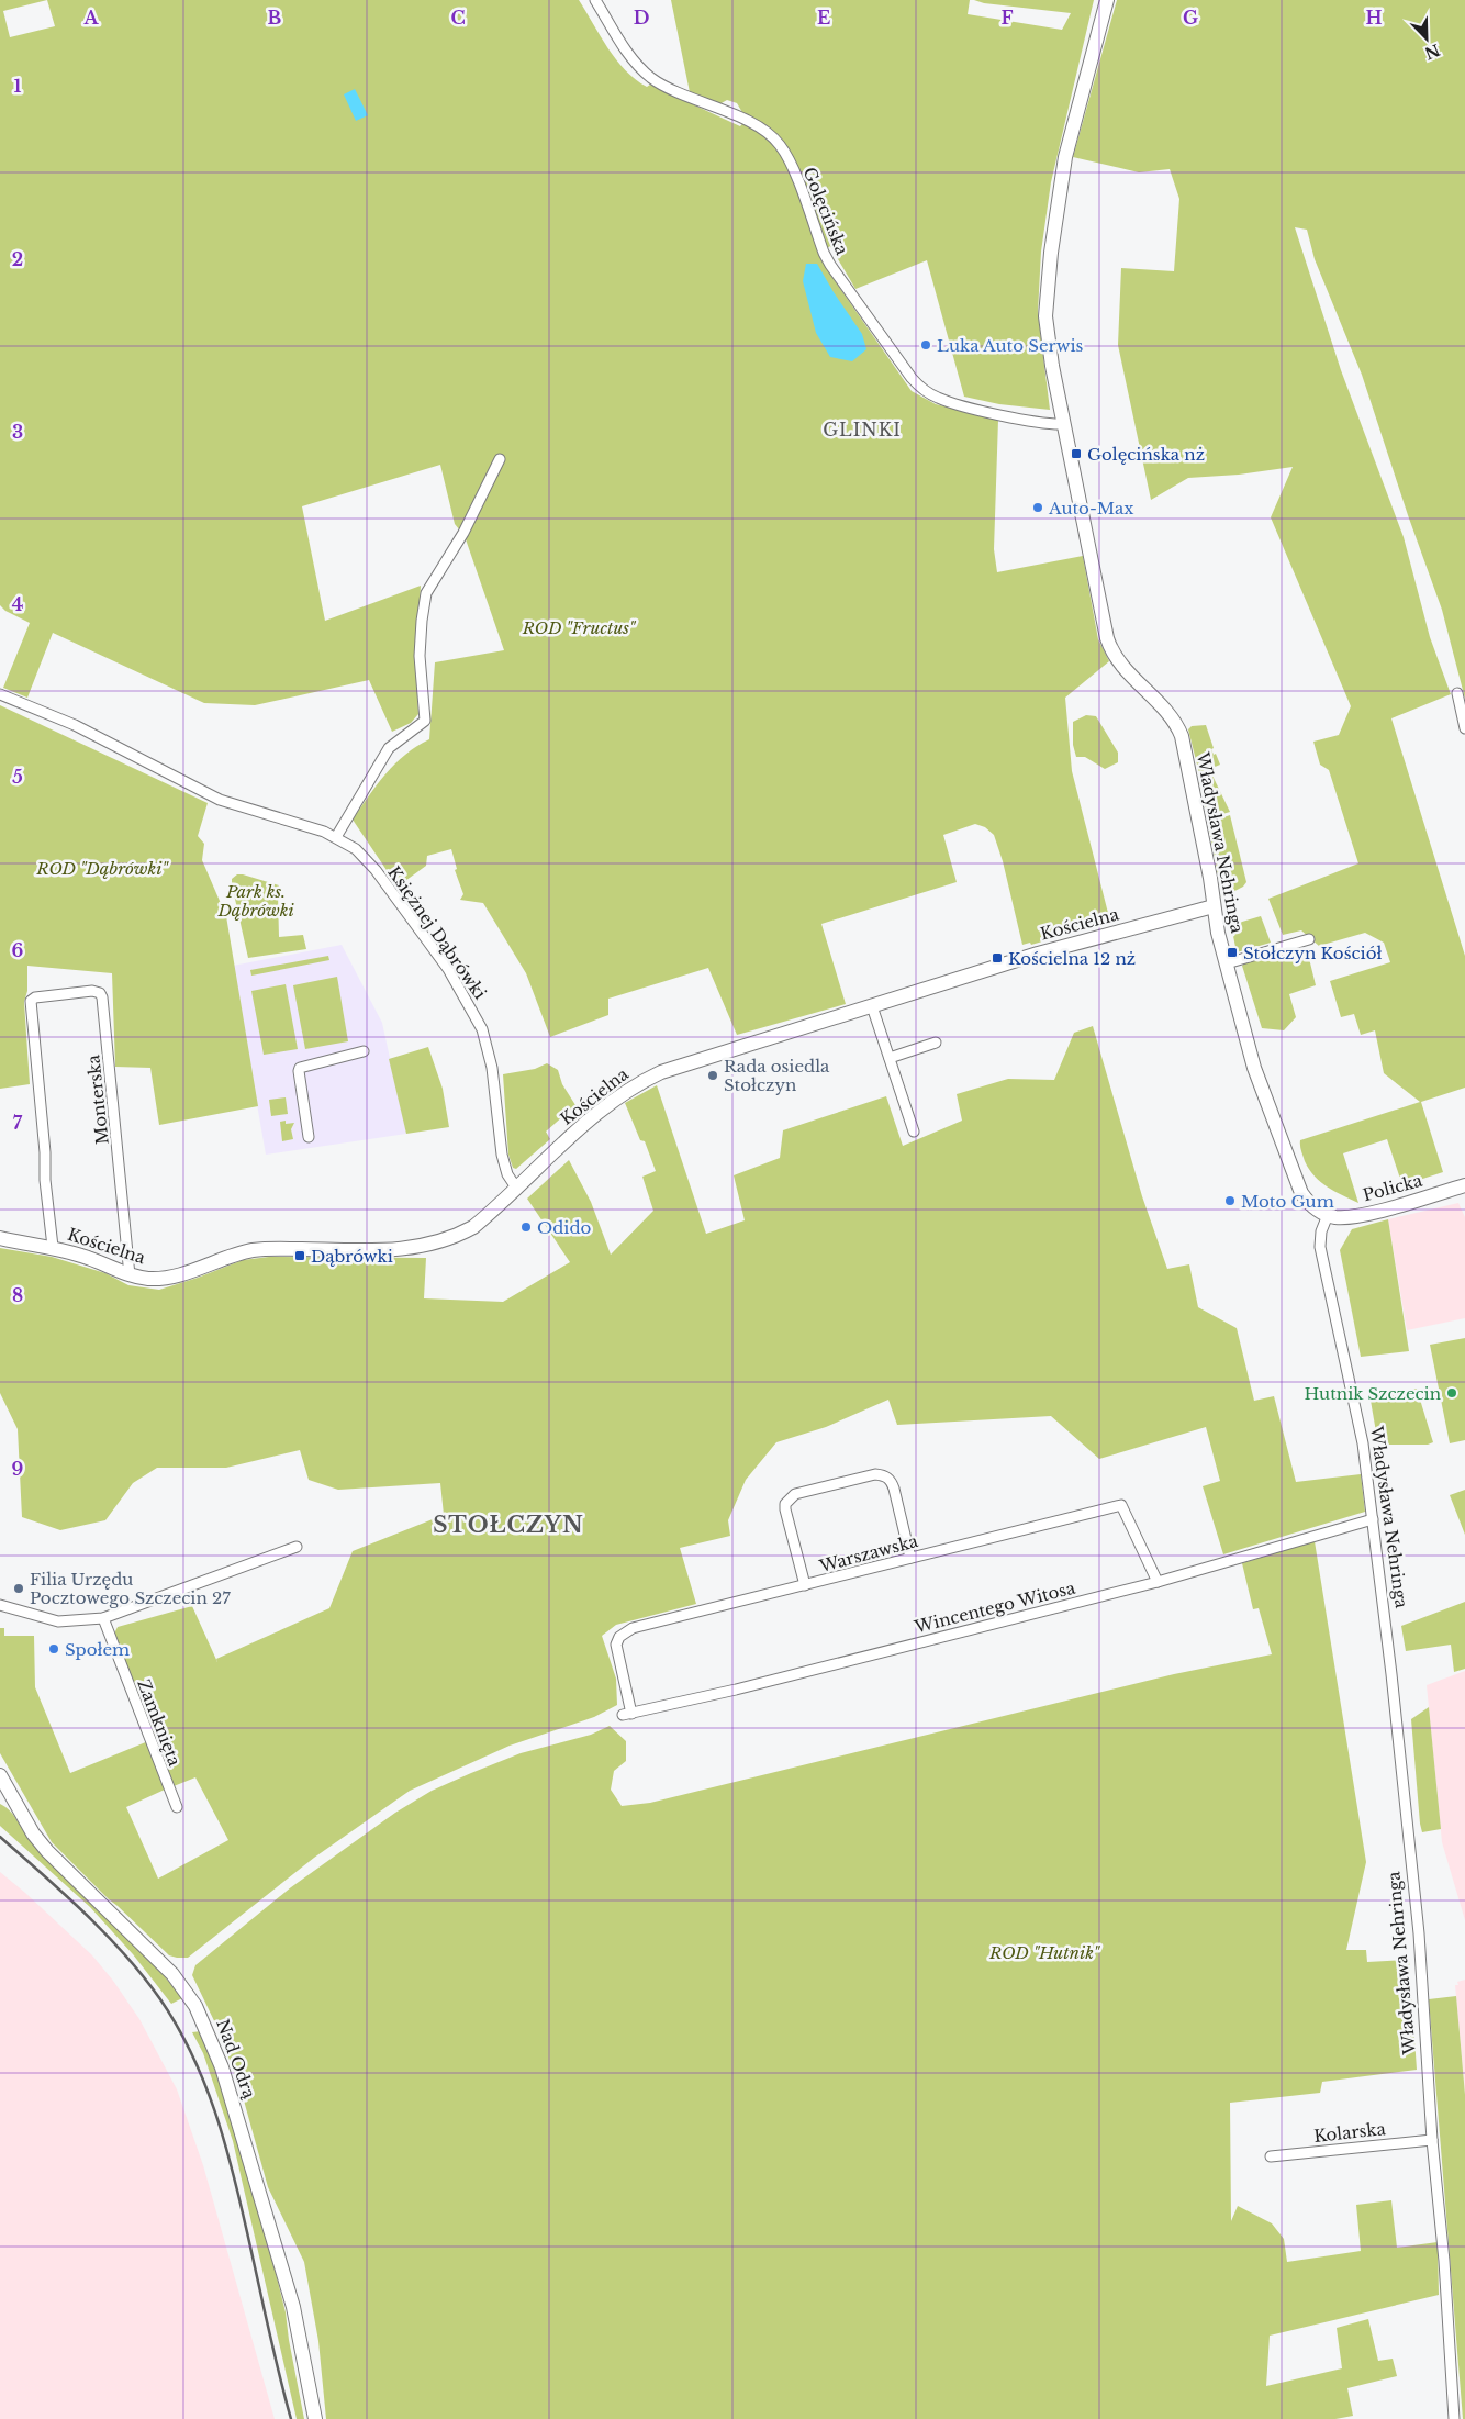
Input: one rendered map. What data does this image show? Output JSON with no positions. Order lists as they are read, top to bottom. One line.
{"streets":{"street":["Golęcińska","Władysława Nehringa","Kościelna","Księżnej Dąbrówki","Monterska","Policka","Warszawska","Wincentego Witosa","Zamknięta","Nad Odrą","Kolarska"]},"crossings":[["Golęcińska","Władysława Nehringa"],["Władysława Nehringa","Kościelna"],["Władysława Nehringa","Policka"],["Władysława Nehringa","Wincentego Witosa"],["Władysława Nehringa","Kolarska"],["Kościelna","Księżnej Dąbrówki"],["Kościelna","Monterska"],["Warszawska","Wincentego Witosa"]],"districts":["GLINKI","STOŁCZYN"],"parks":["ROD \"Fructus\"","ROD \"Dąbrówki\"","Park ks. Dąbrówki","ROD \"Hutnik\""],"places":{"other":["Luka Auto Serwis","Auto-Max","Rada osiedla Stołczyn","Moto Gum","Odido","Hutnik Szczecin","Filia Urzędu Pocztowego Szczecin 27","Społem"],"transit":["Golęcińska nż","Stołczyn Kościół","Kościelna 12 nż","Dąbrówki"]},"north":"bottom right","grid":{"columns":["A","B","C","D","E","F","G","H"],"rows":["1","2","3","4","5","6","7","8","9"]}}
